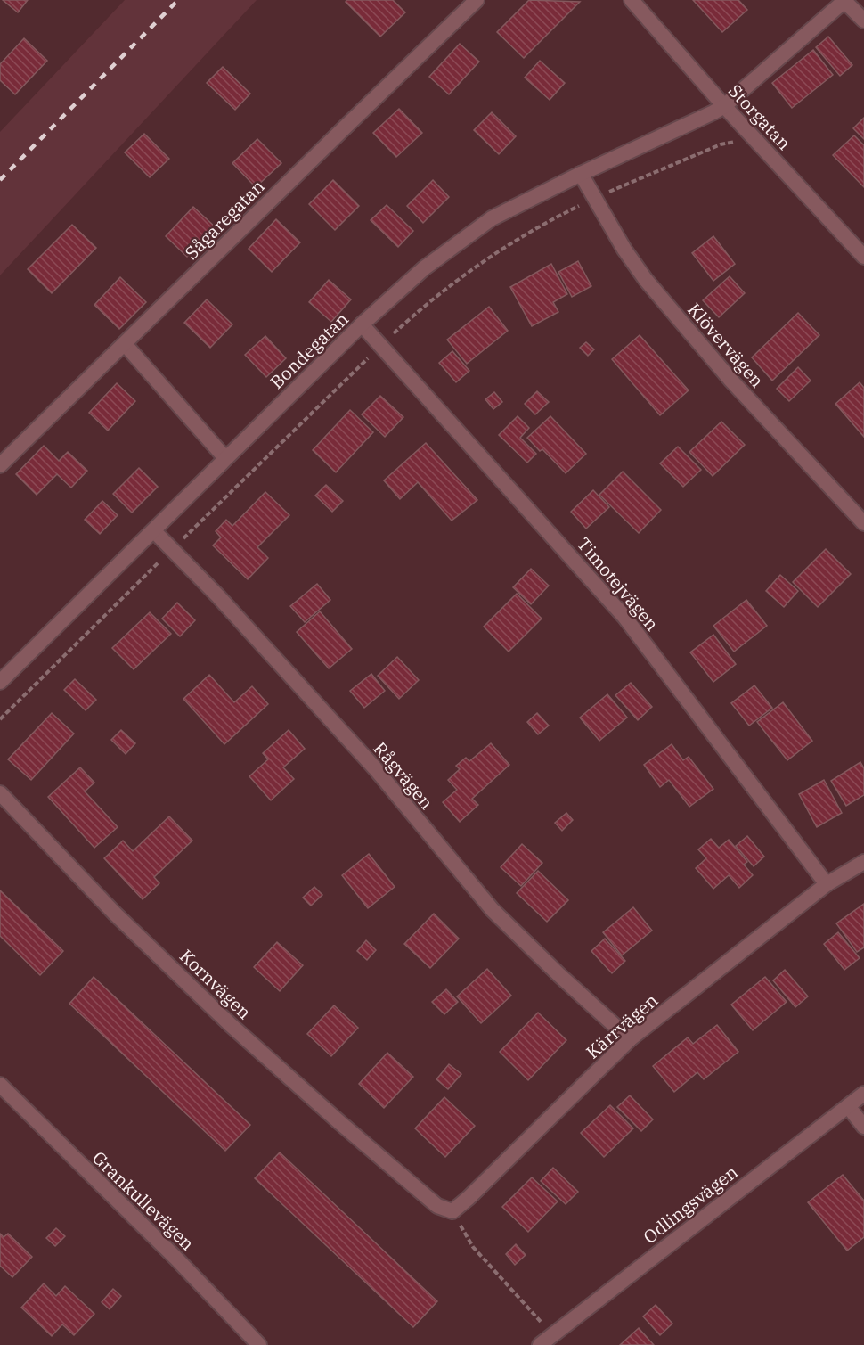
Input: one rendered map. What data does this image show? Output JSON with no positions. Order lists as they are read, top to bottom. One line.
{"streets":{"street":["Storgatan","Sågaregatan","Klövervägen","Bondegatan","Timotejvägen","Rågvägen","Kornvägen","Kärrvägen","Grankullevägen","Odlingsvägen"]},"crossings":[["Storgatan","Bondegatan"],["Klövervägen","Bondegatan"],["Bondegatan","Timotejvägen"],["Bondegatan","Rågvägen"],["Timotejvägen","Kärrvägen"],["Rågvägen","Kärrvägen"],["Kornvägen","Kärrvägen"]]}
